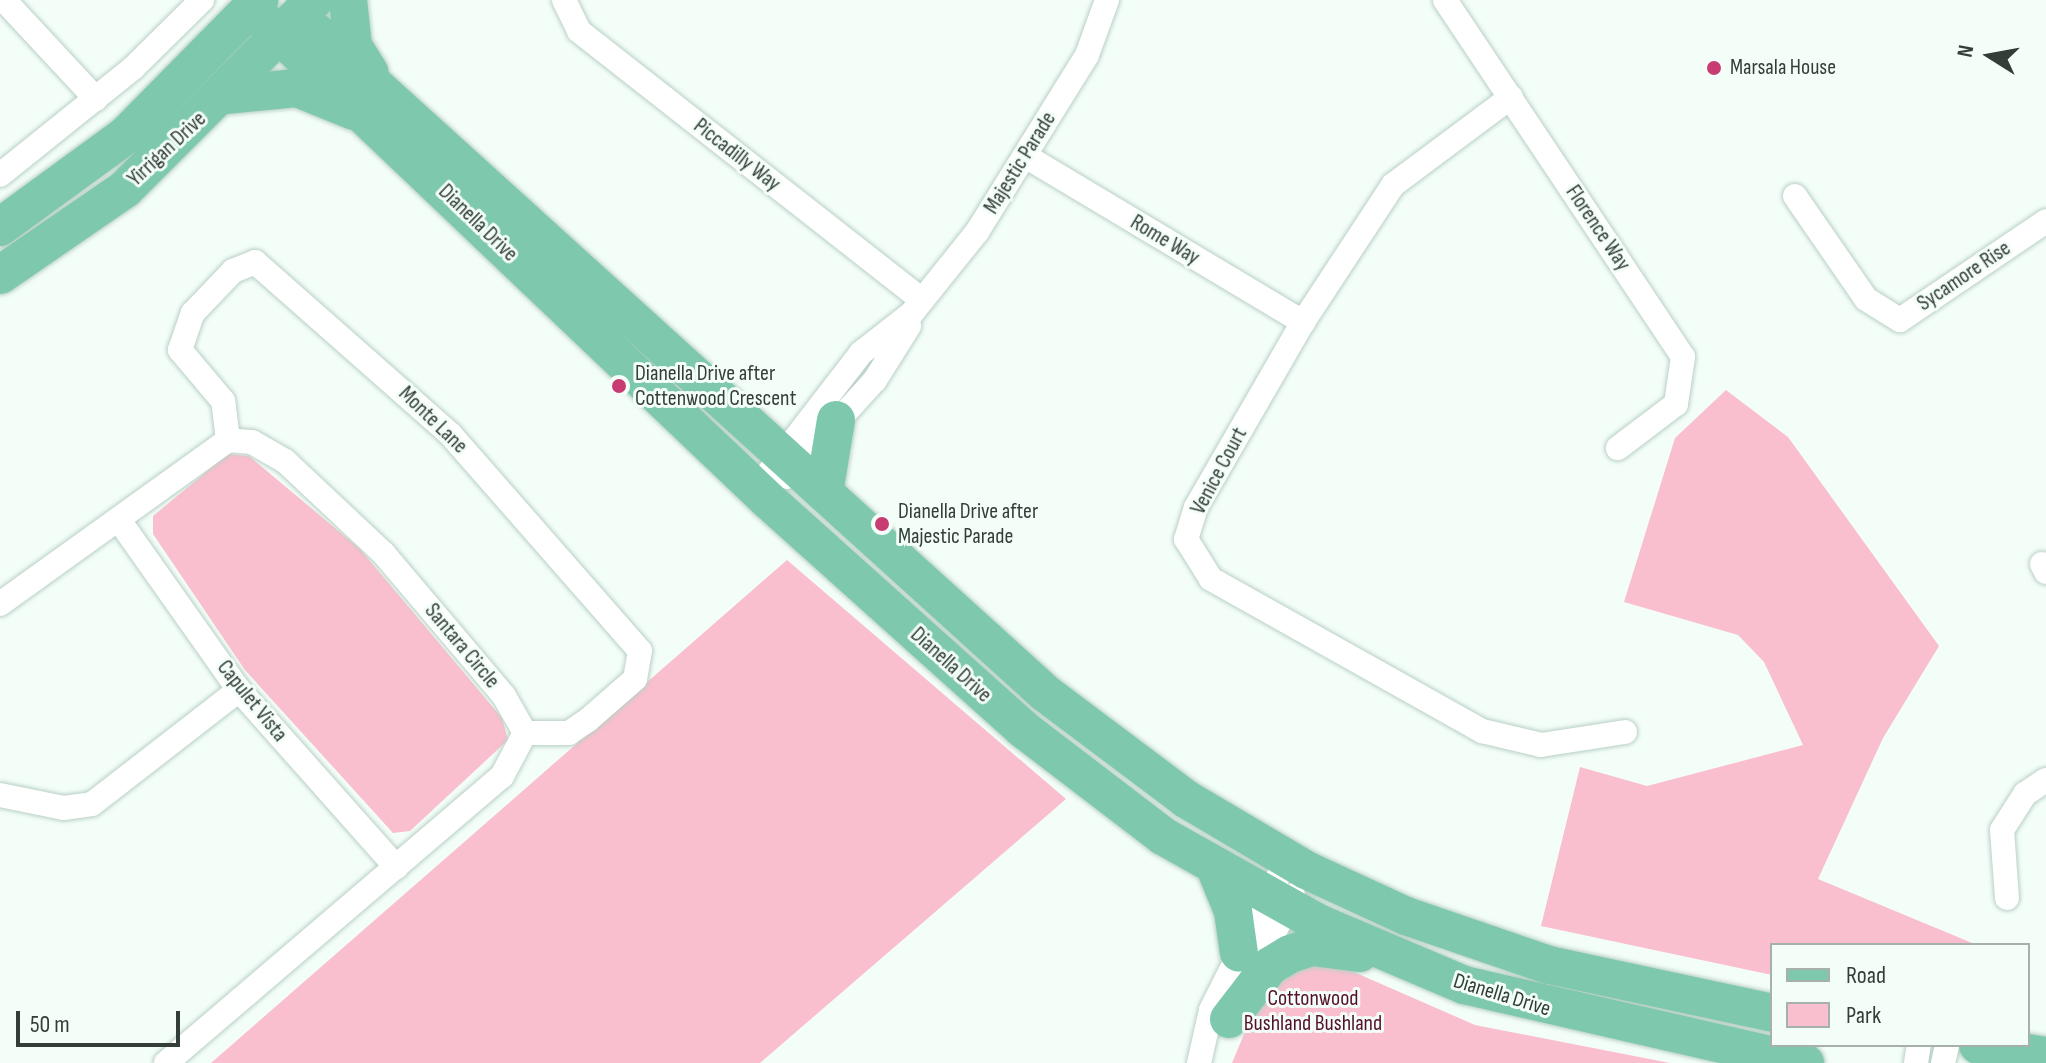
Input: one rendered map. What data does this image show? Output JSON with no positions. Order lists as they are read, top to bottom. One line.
{"streets":{"main road":["Yirrigan Drive","Dianella Drive"],"street":["Piccadilly Way","Majestic Parade","Florence Way","Rome Way","Sycamore Rise","Monte Lane","Venice Court","Santara Circle","Capulet Vista"]},"crossings":[["Yirrigan Drive","Dianella Drive"],["Piccadilly Way","Majestic Parade"],["Majestic Parade","Dianella Drive"],["Majestic Parade","Rome Way"],["Florence Way","Venice Court"],["Rome Way","Venice Court"],["Monte Lane","Santara Circle"]],"parks":["Cottonwood Bushland Bushland"],"places":["Marsala House","Dianella Drive after Cottenwood Crescent","Dianella Drive after Majestic Parade"],"legend":["Road","Park"],"scale_bar":"50 m","north":"left"}
